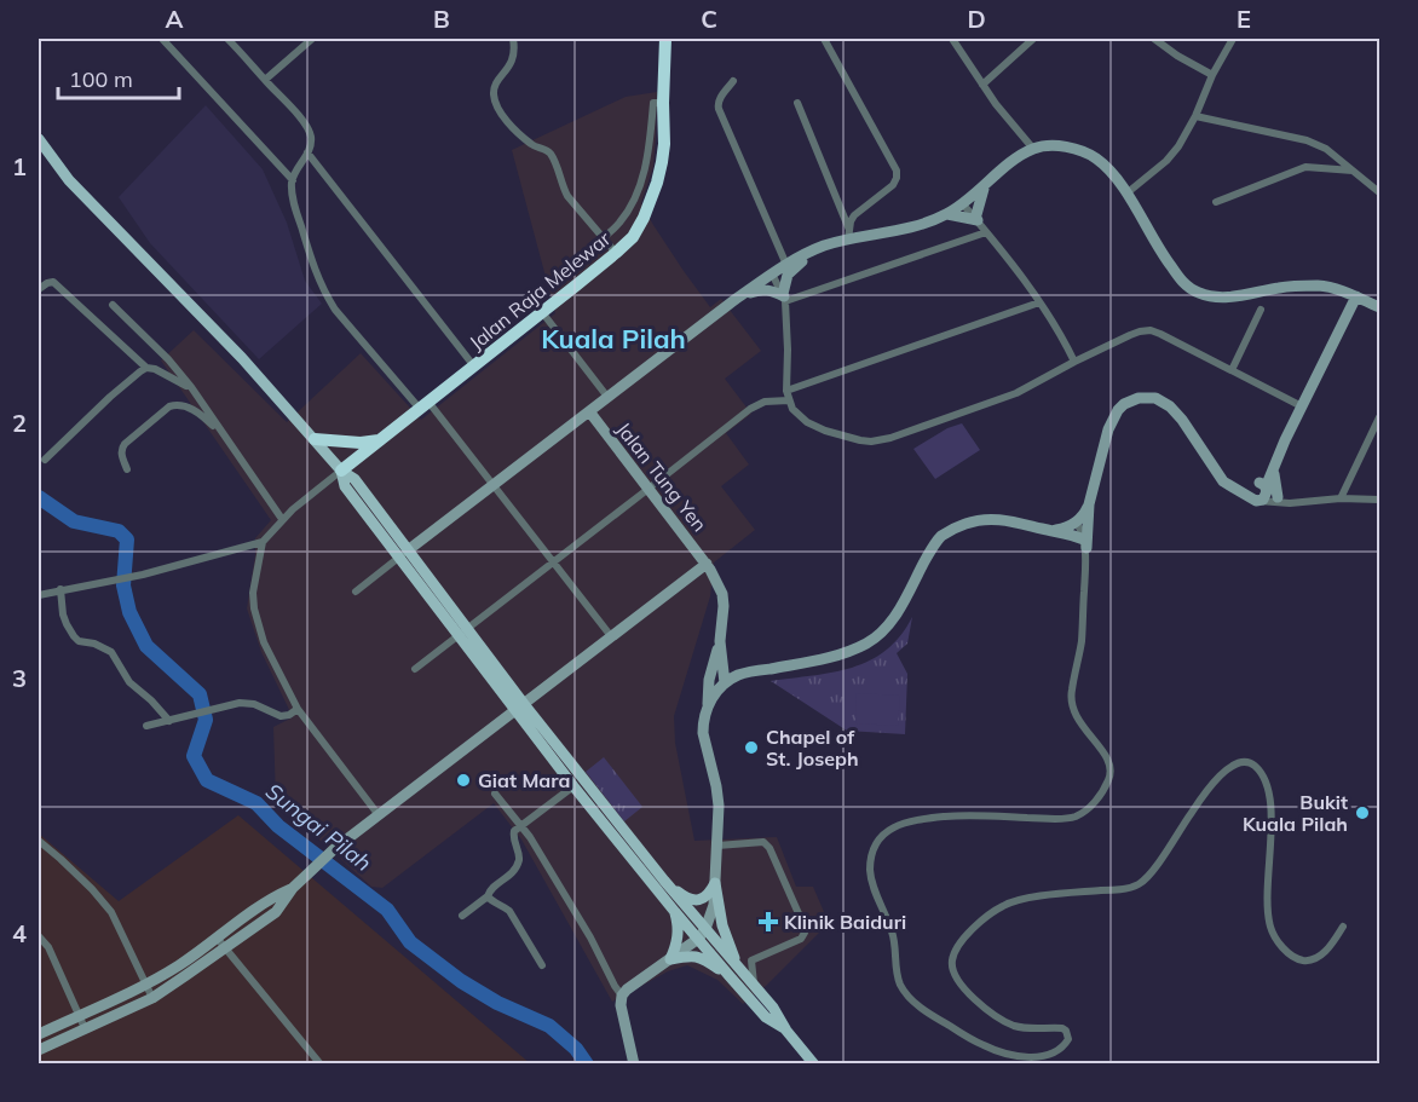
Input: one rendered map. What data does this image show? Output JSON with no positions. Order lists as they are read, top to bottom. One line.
{"streets":{"highway":["Jalan Raja Melewar"],"street":["Jalan Tung Yen"]},"districts":["Kuala Pilah"],"water":["Sungai Pilah"],"places":{"other":["Chapel of St. Joseph","Giat Mara","Bukit Kuala Pilah"],"health":["Klinik Baiduri"]},"scale_bar":"100 m","grid":{"columns":["A","B","C","D","E"],"rows":["1","2","3","4"]}}
